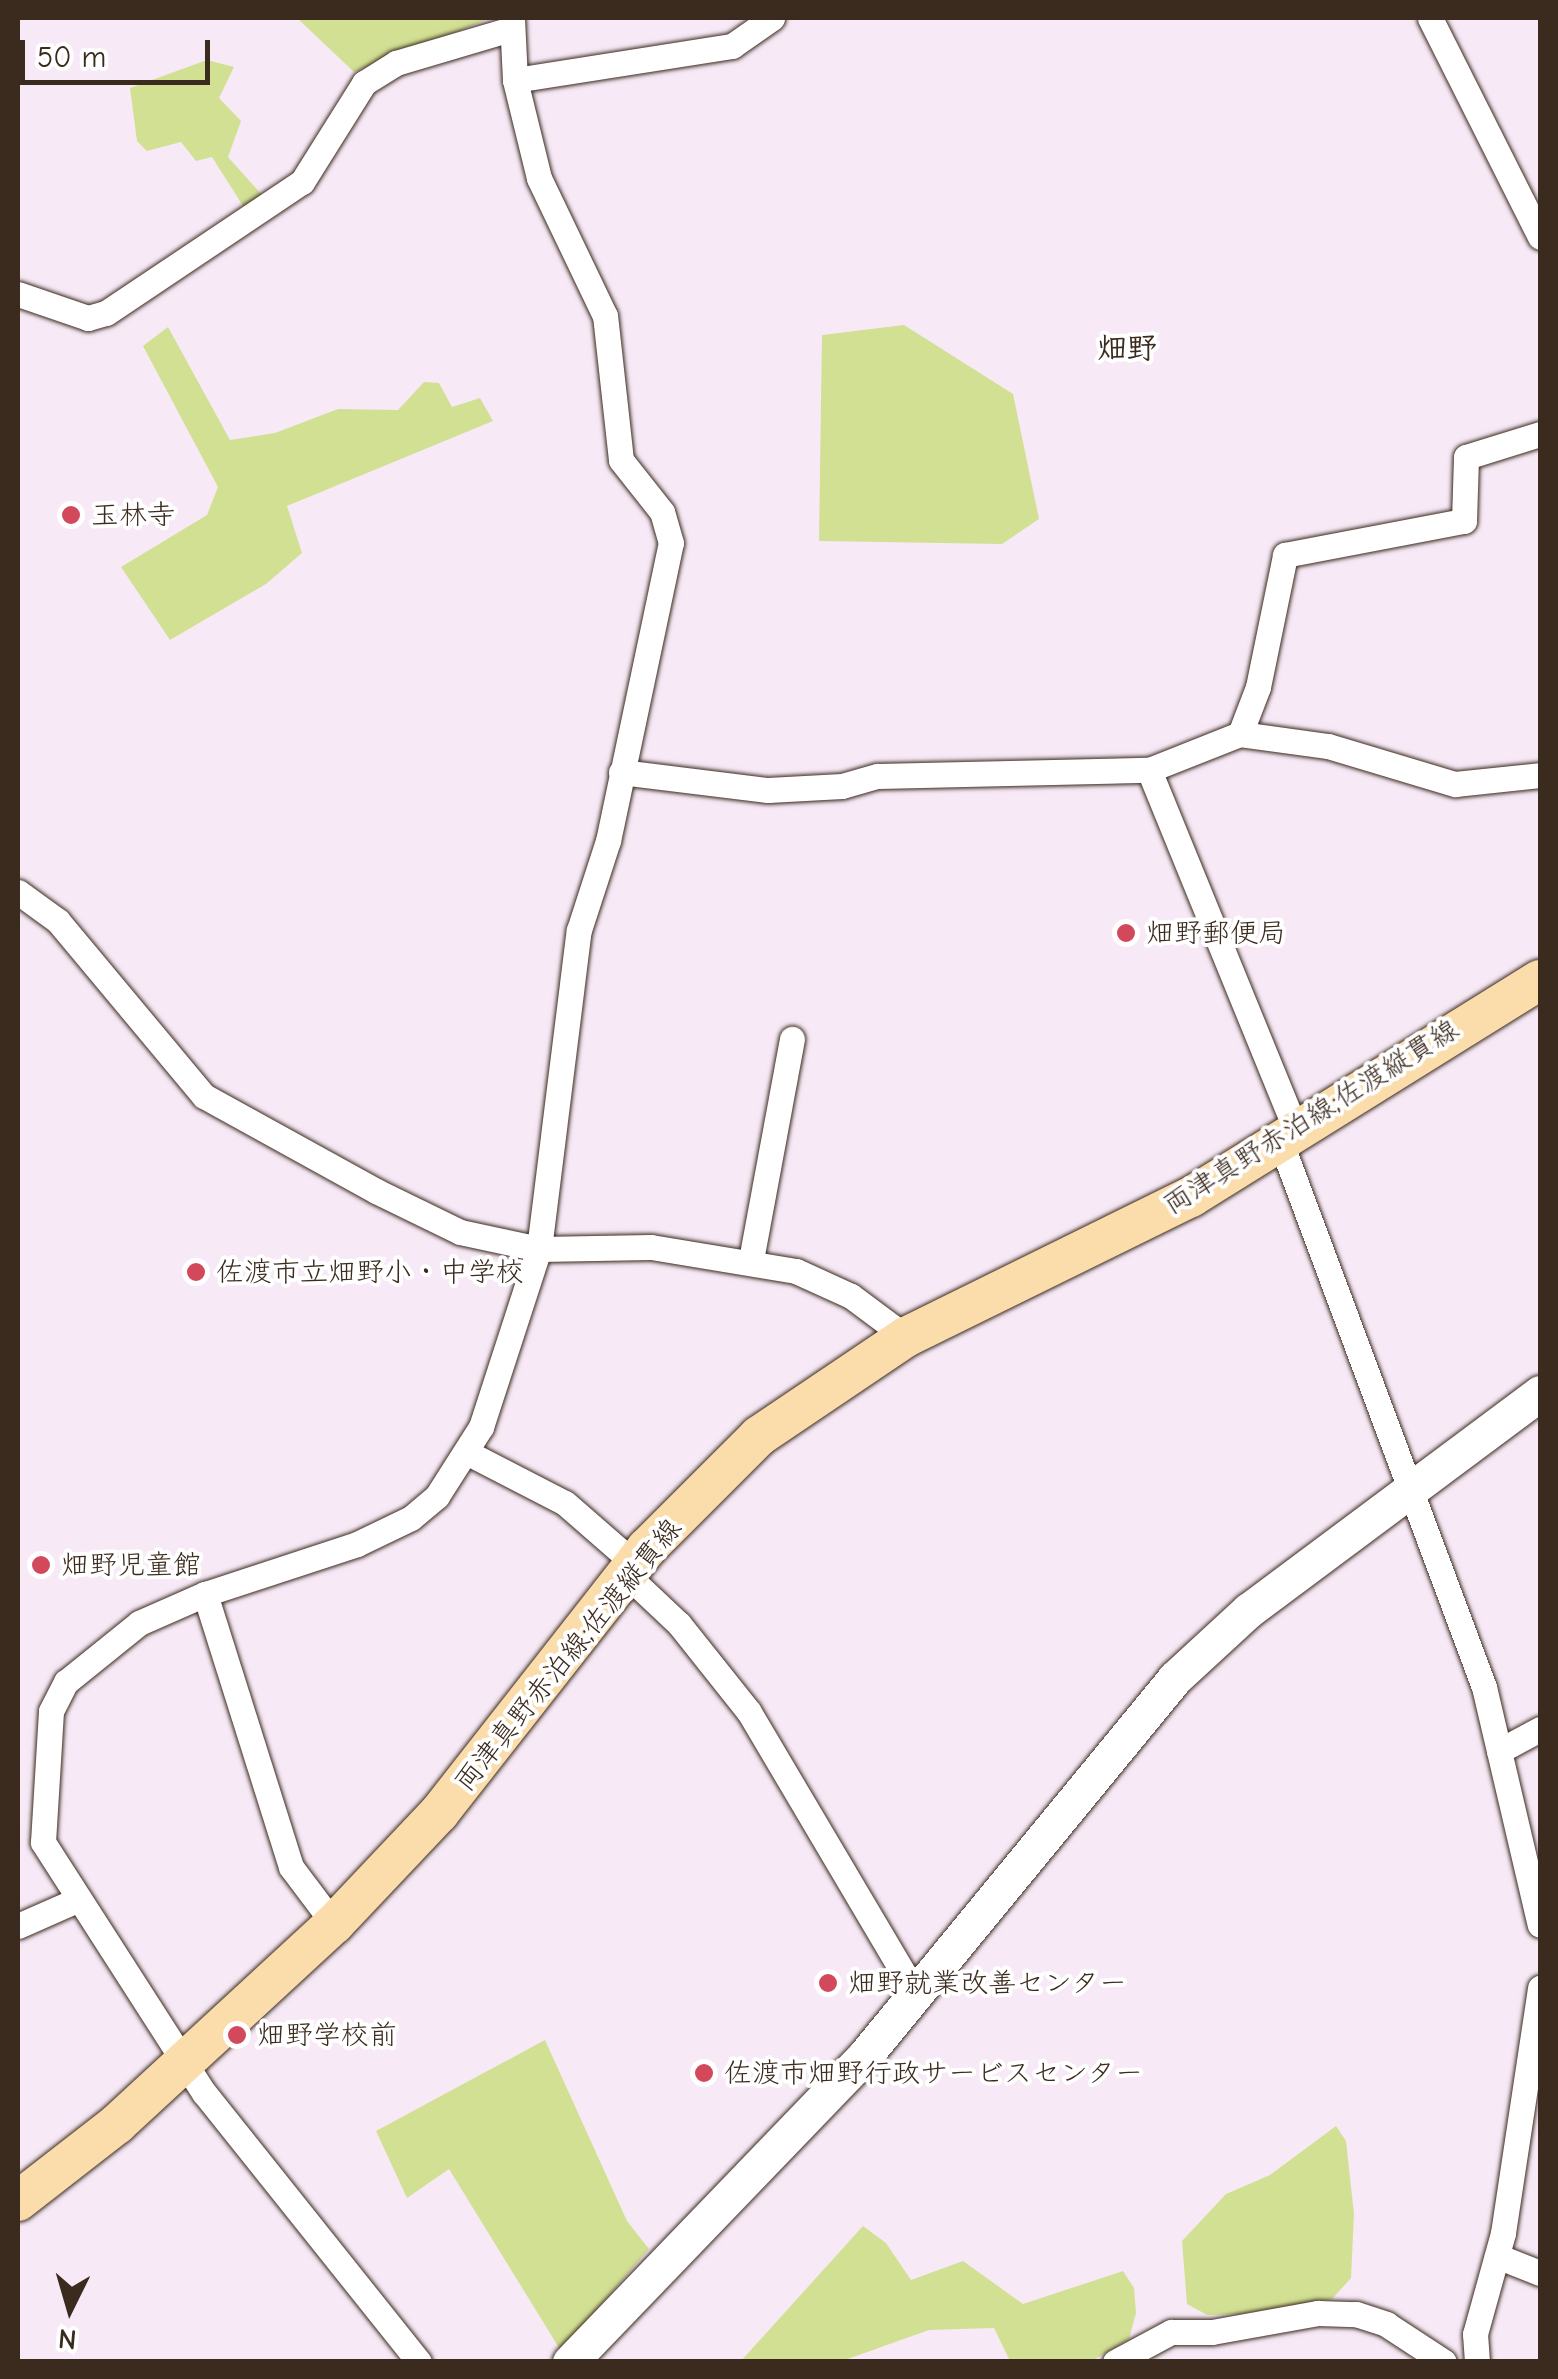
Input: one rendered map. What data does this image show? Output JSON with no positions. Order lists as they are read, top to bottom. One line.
{"streets":{"main road":["両津真野赤泊線;佐渡縦貫線"]},"districts":["畑野"],"places":["玉林寺","畑野郵便局","佐渡市立畑野小・中学校","畑野児童館","畑野就業改善センター","畑野学校前","佐渡市畑野行政サービスセンター"],"scale_bar":"50 m","north":"bottom"}
